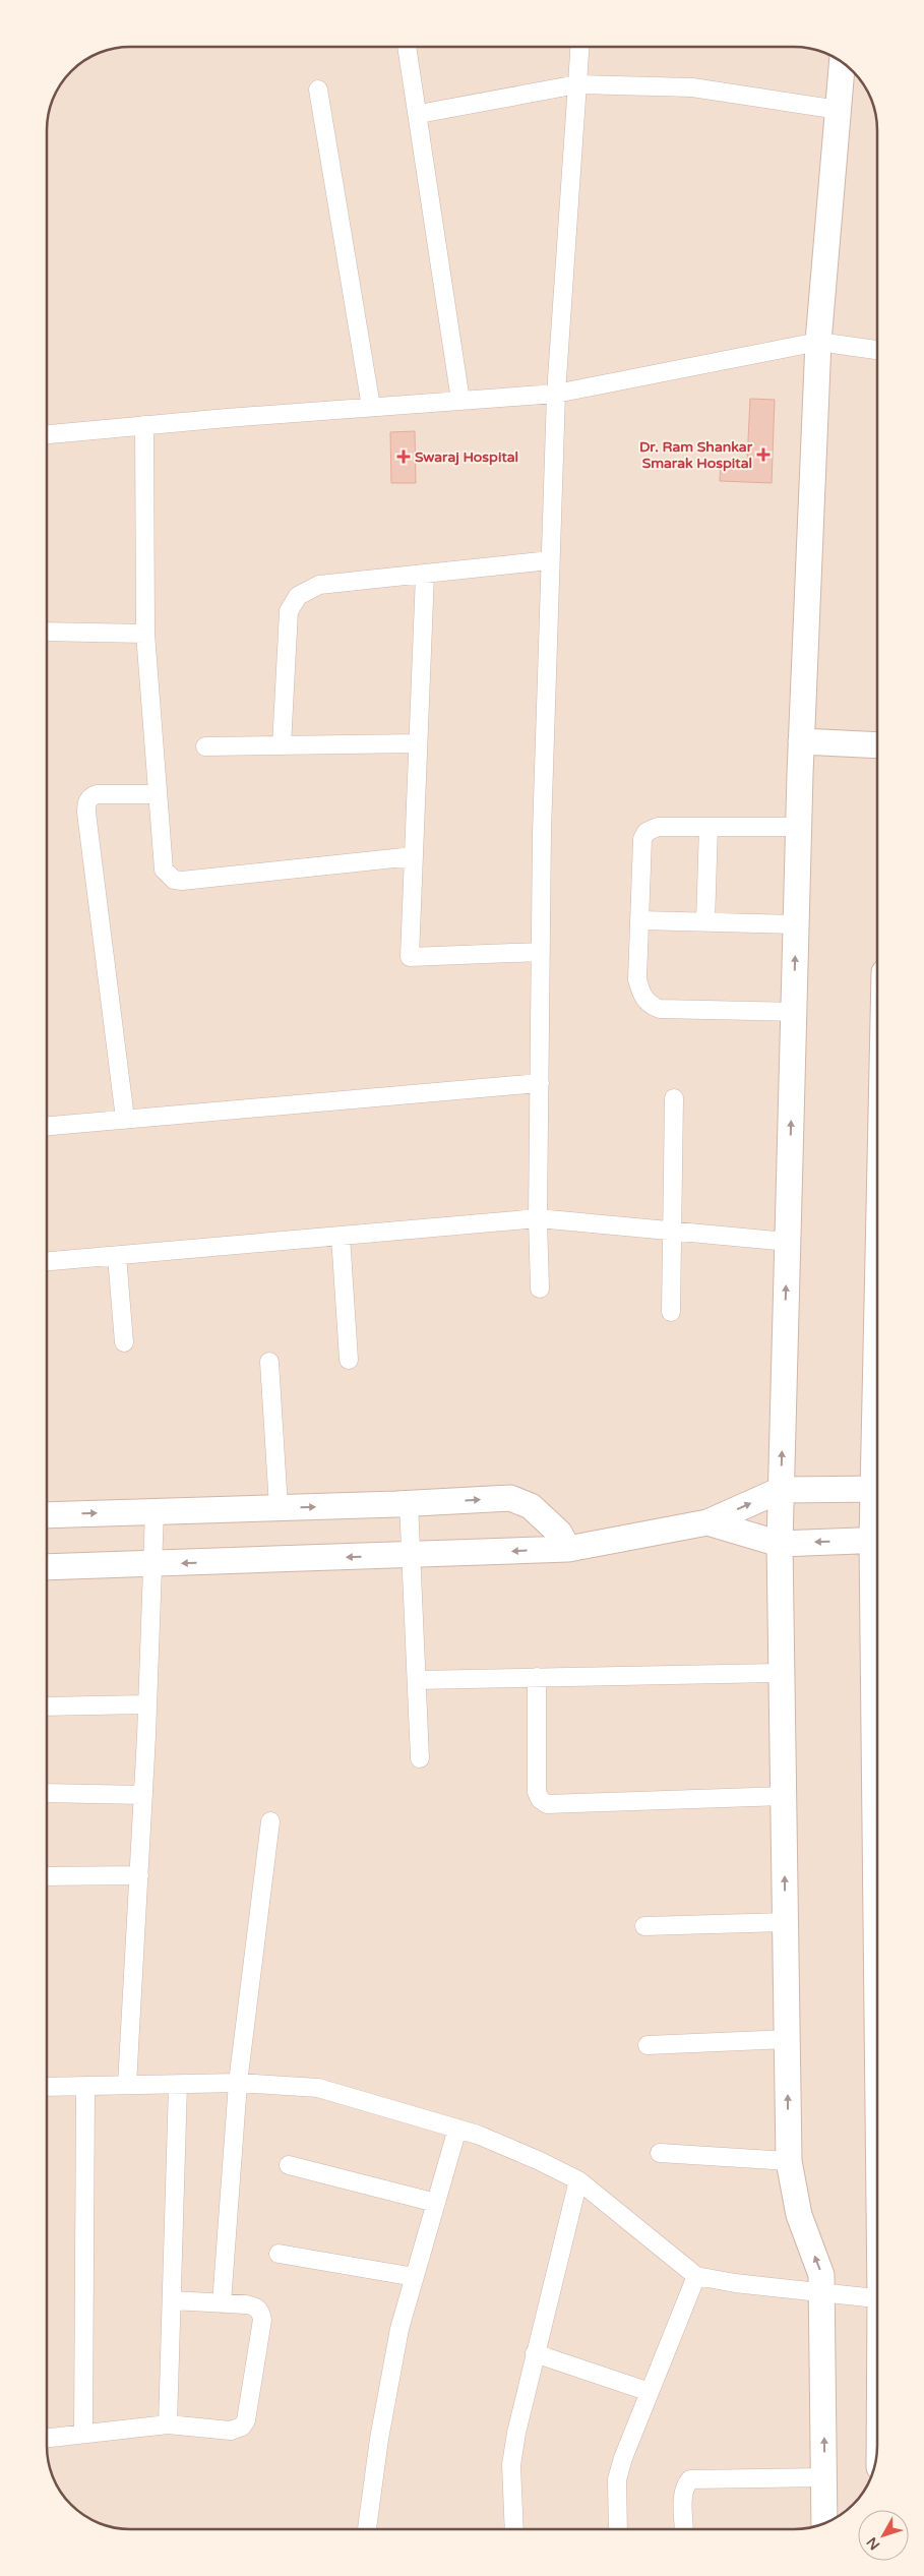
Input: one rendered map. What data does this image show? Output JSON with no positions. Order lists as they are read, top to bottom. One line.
{"places":{"health":["Dr. Ram Shankar Smarak Hospital","Swaraj Hospital"]},"north":"bottom left"}
